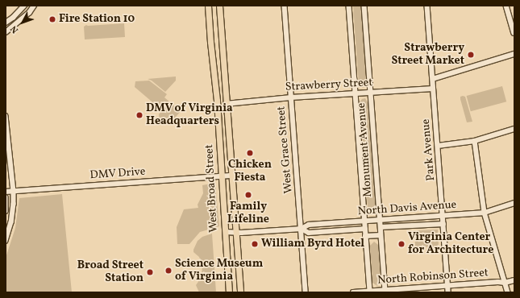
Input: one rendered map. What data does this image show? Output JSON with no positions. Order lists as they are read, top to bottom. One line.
{"streets":{"main road":["West Broad Street"],"street":["Strawberry Street","West Grace Street","Monument Avenue","Park Avenue","DMV Drive","North Davis Avenue","North Robinson Street"]},"crossings":[["Strawberry Street","West Grace Street"],["Strawberry Street","Monument Avenue"],["Strawberry Street","Park Avenue"],["Strawberry Street","West Broad Street"],["West Grace Street","North Davis Avenue"],["Monument Avenue","North Davis Avenue"],["Monument Avenue","North Robinson Street"],["Park Avenue","North Davis Avenue"],["Park Avenue","North Robinson Street"],["DMV Drive","West Broad Street"],["West Broad Street","North Davis Avenue"]],"places":["Fire Station 10","Strawberry Street Market","DMV of Virginia Headquarters","Chicken Fiesta","Family Lifeline","William Byrd Hotel","Virginia Center for Architecture","Science Museum of Virginia","Broad Street Station"],"north":"bottom left"}
